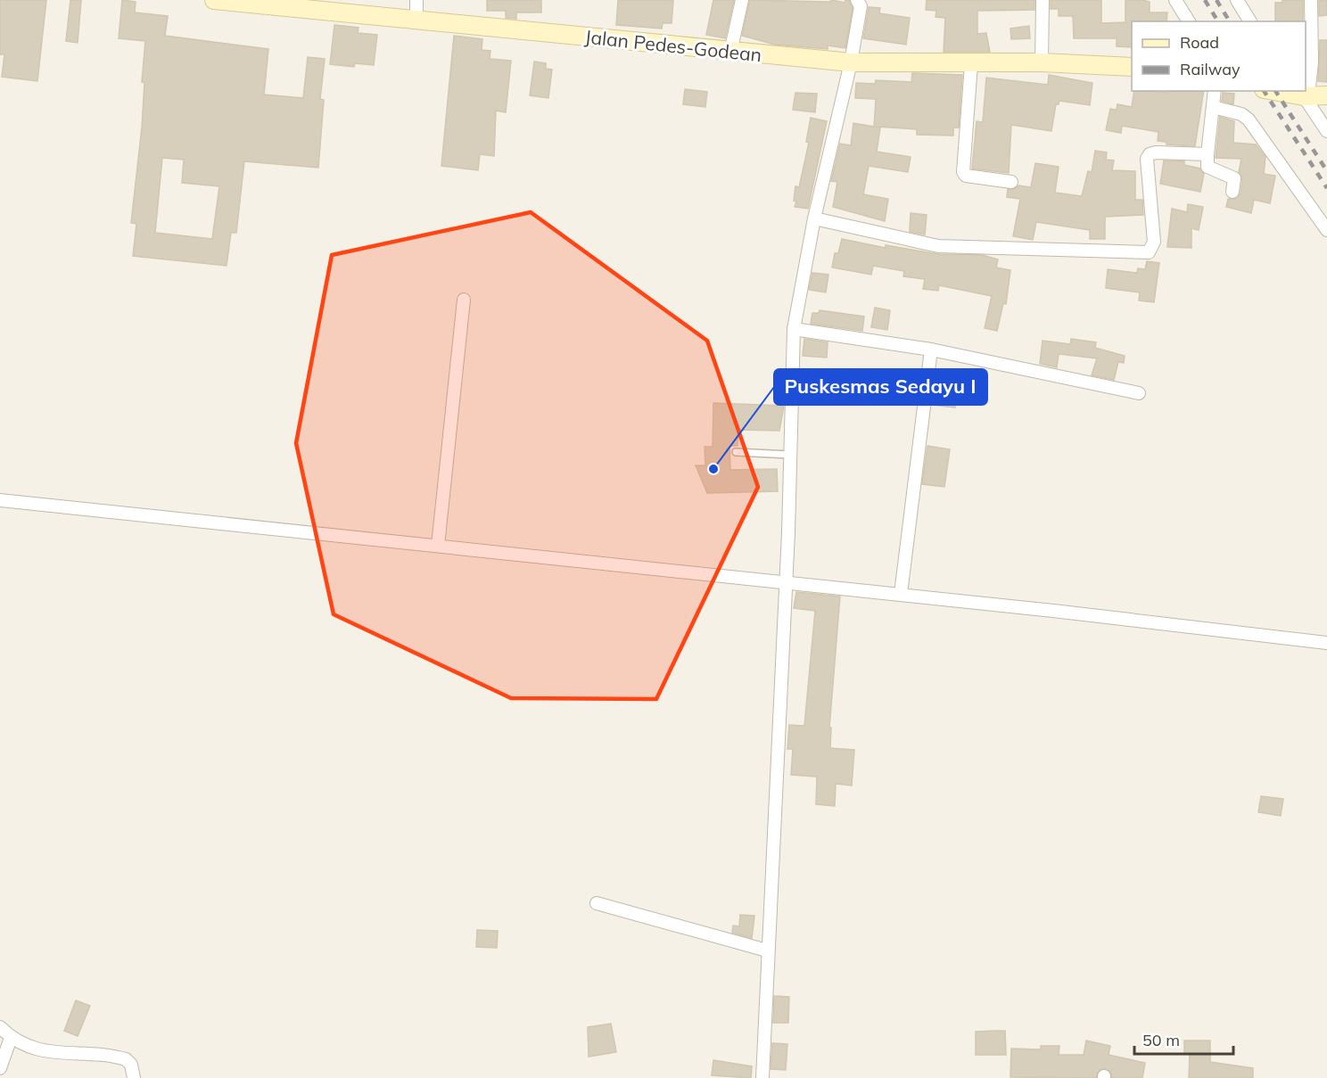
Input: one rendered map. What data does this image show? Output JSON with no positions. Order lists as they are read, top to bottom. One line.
{"streets":{"street":["Jalan Pedes-Godean"]},"places":["Puskesmas Sedayu I"],"legend":["Road","Railway"],"scale_bar":"50 m"}
